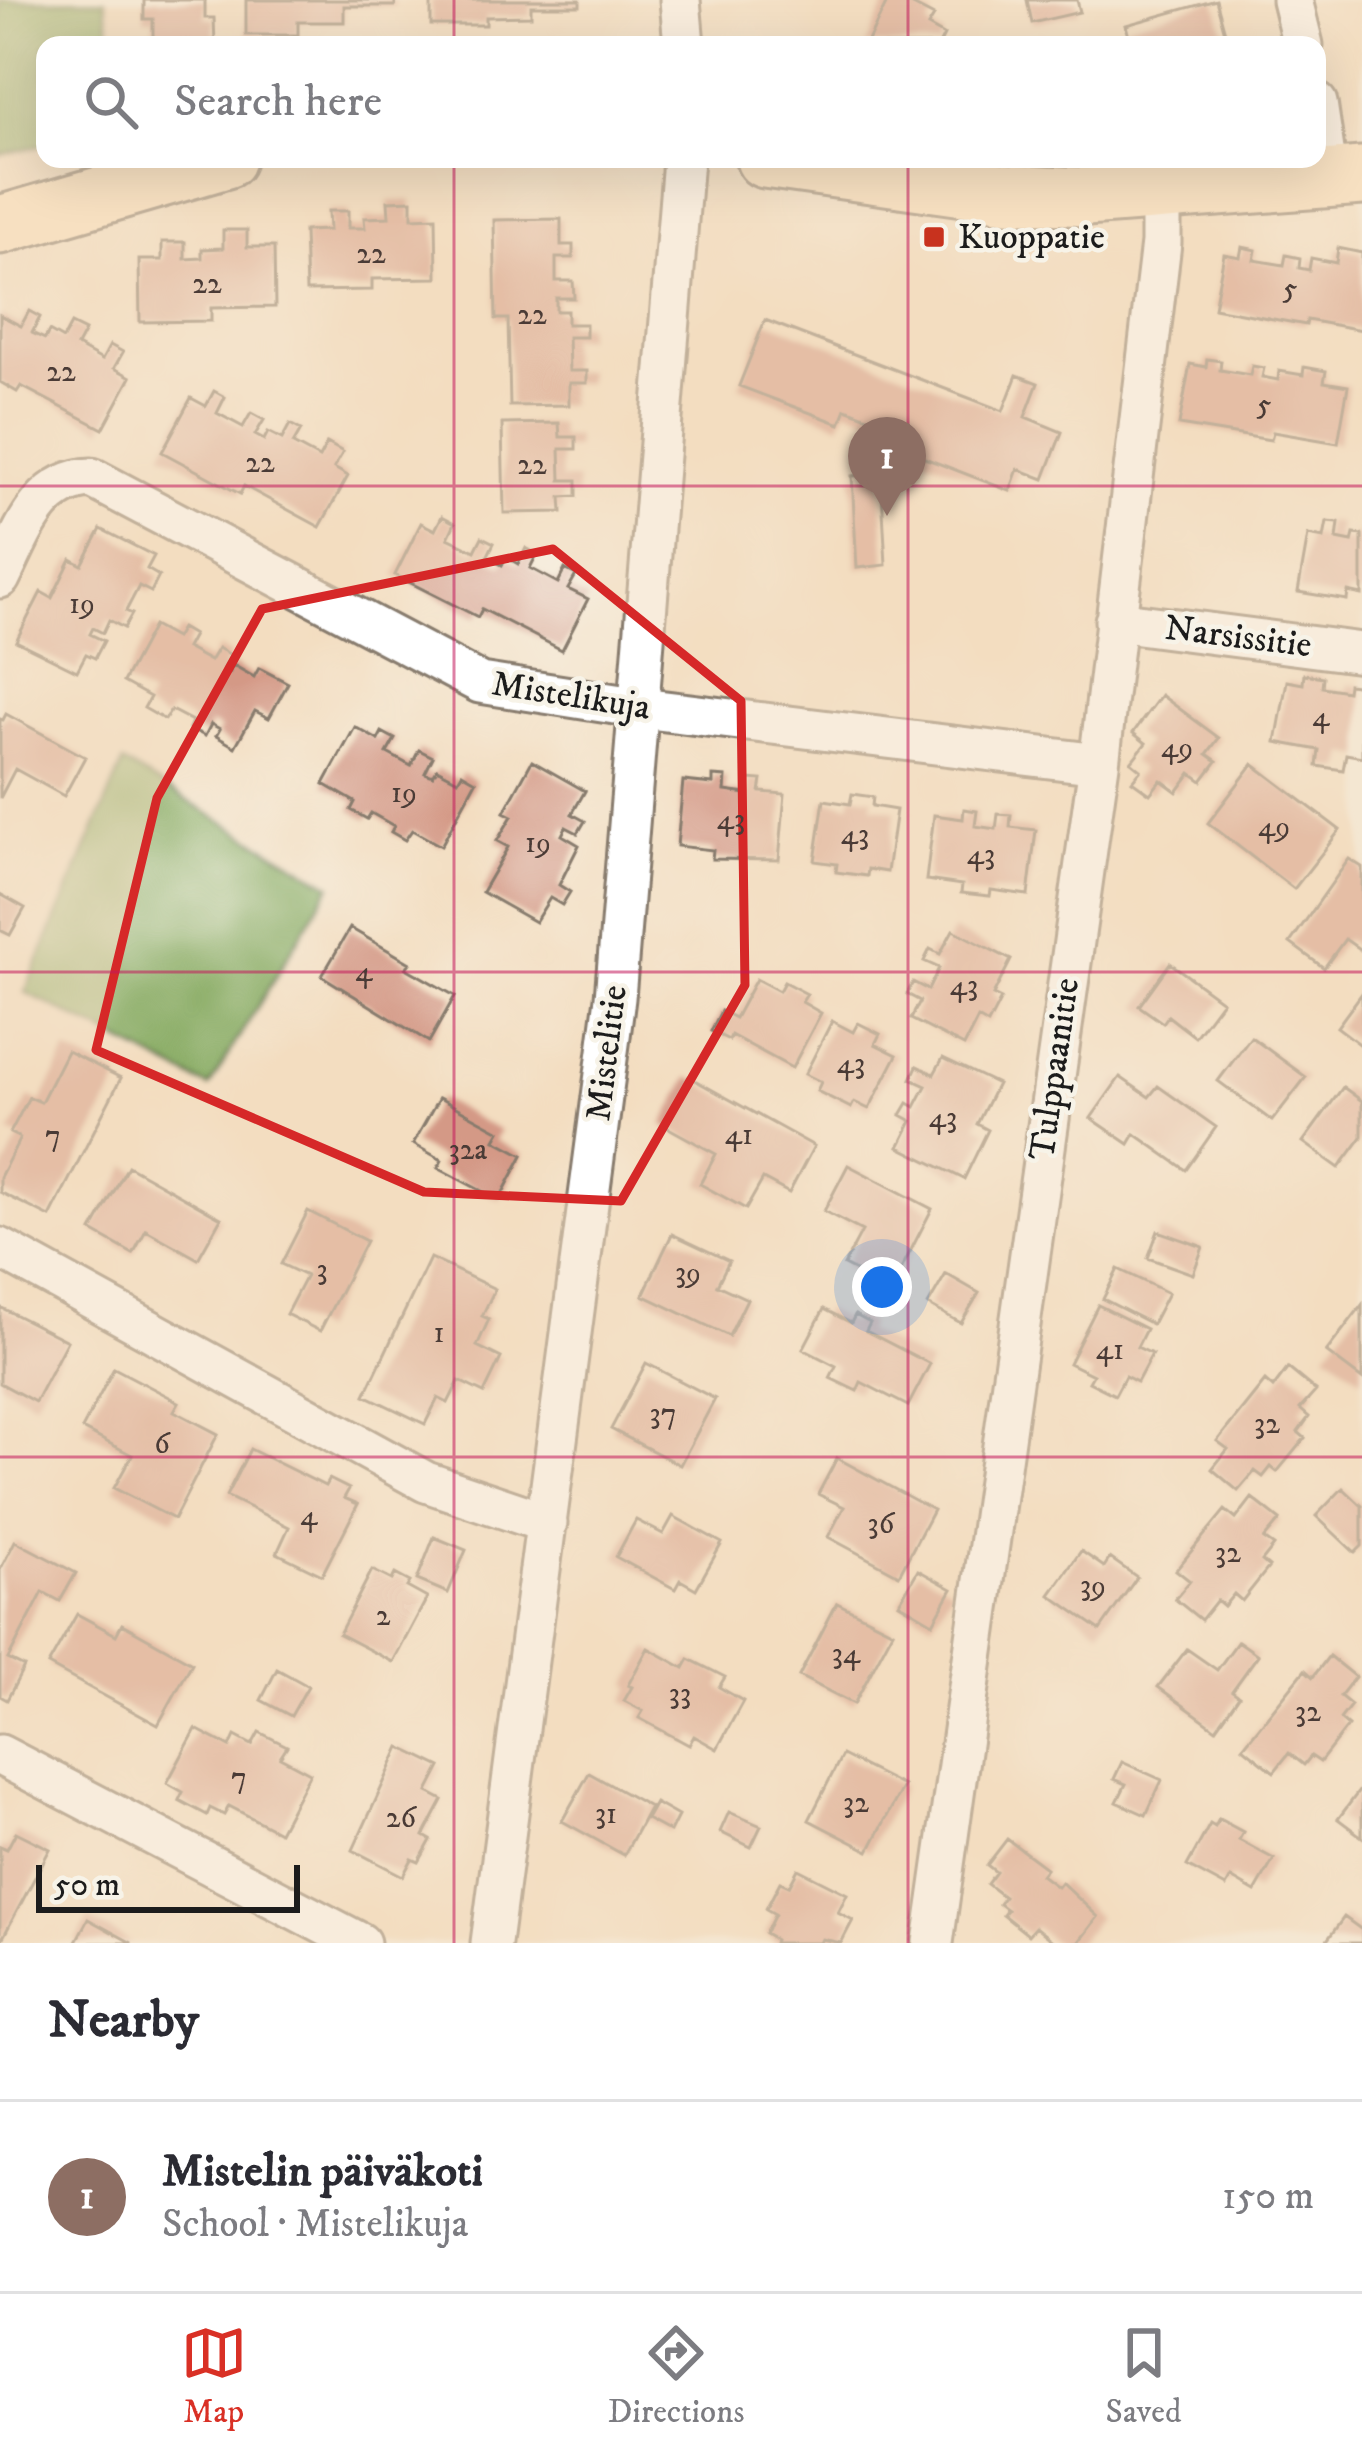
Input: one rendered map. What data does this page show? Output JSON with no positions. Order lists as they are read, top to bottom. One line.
{"streets":{"street":["Narsissitie","Mistelikuja","Mistelitie","Tulppaanitie"]},"crossings":[["Narsissitie","Tulppaanitie"],["Mistelikuja","Mistelitie"],["Mistelikuja","Tulppaanitie"]],"places":{"transit":["Kuoppatie"]},"house_numbers":["22","22","5","22","22","5","22","22","19","4","49","19","43","49","43","19","43","4","43","43","43","41","7","32a","3","39","1","41","37","32","6","4","36","32","39","2","34","33","32","7","32","31","26"],"scale_bar":"50 m","page":{"search":"Search here","pins":"1","scale":"50 m","heading":"Nearby","list":[{"mark":"1","name":"Mistelin päiväkoti","note":"School · Mistelikuja","value":"150 m"}],"nav":["Map","Directions","Saved"]}}
